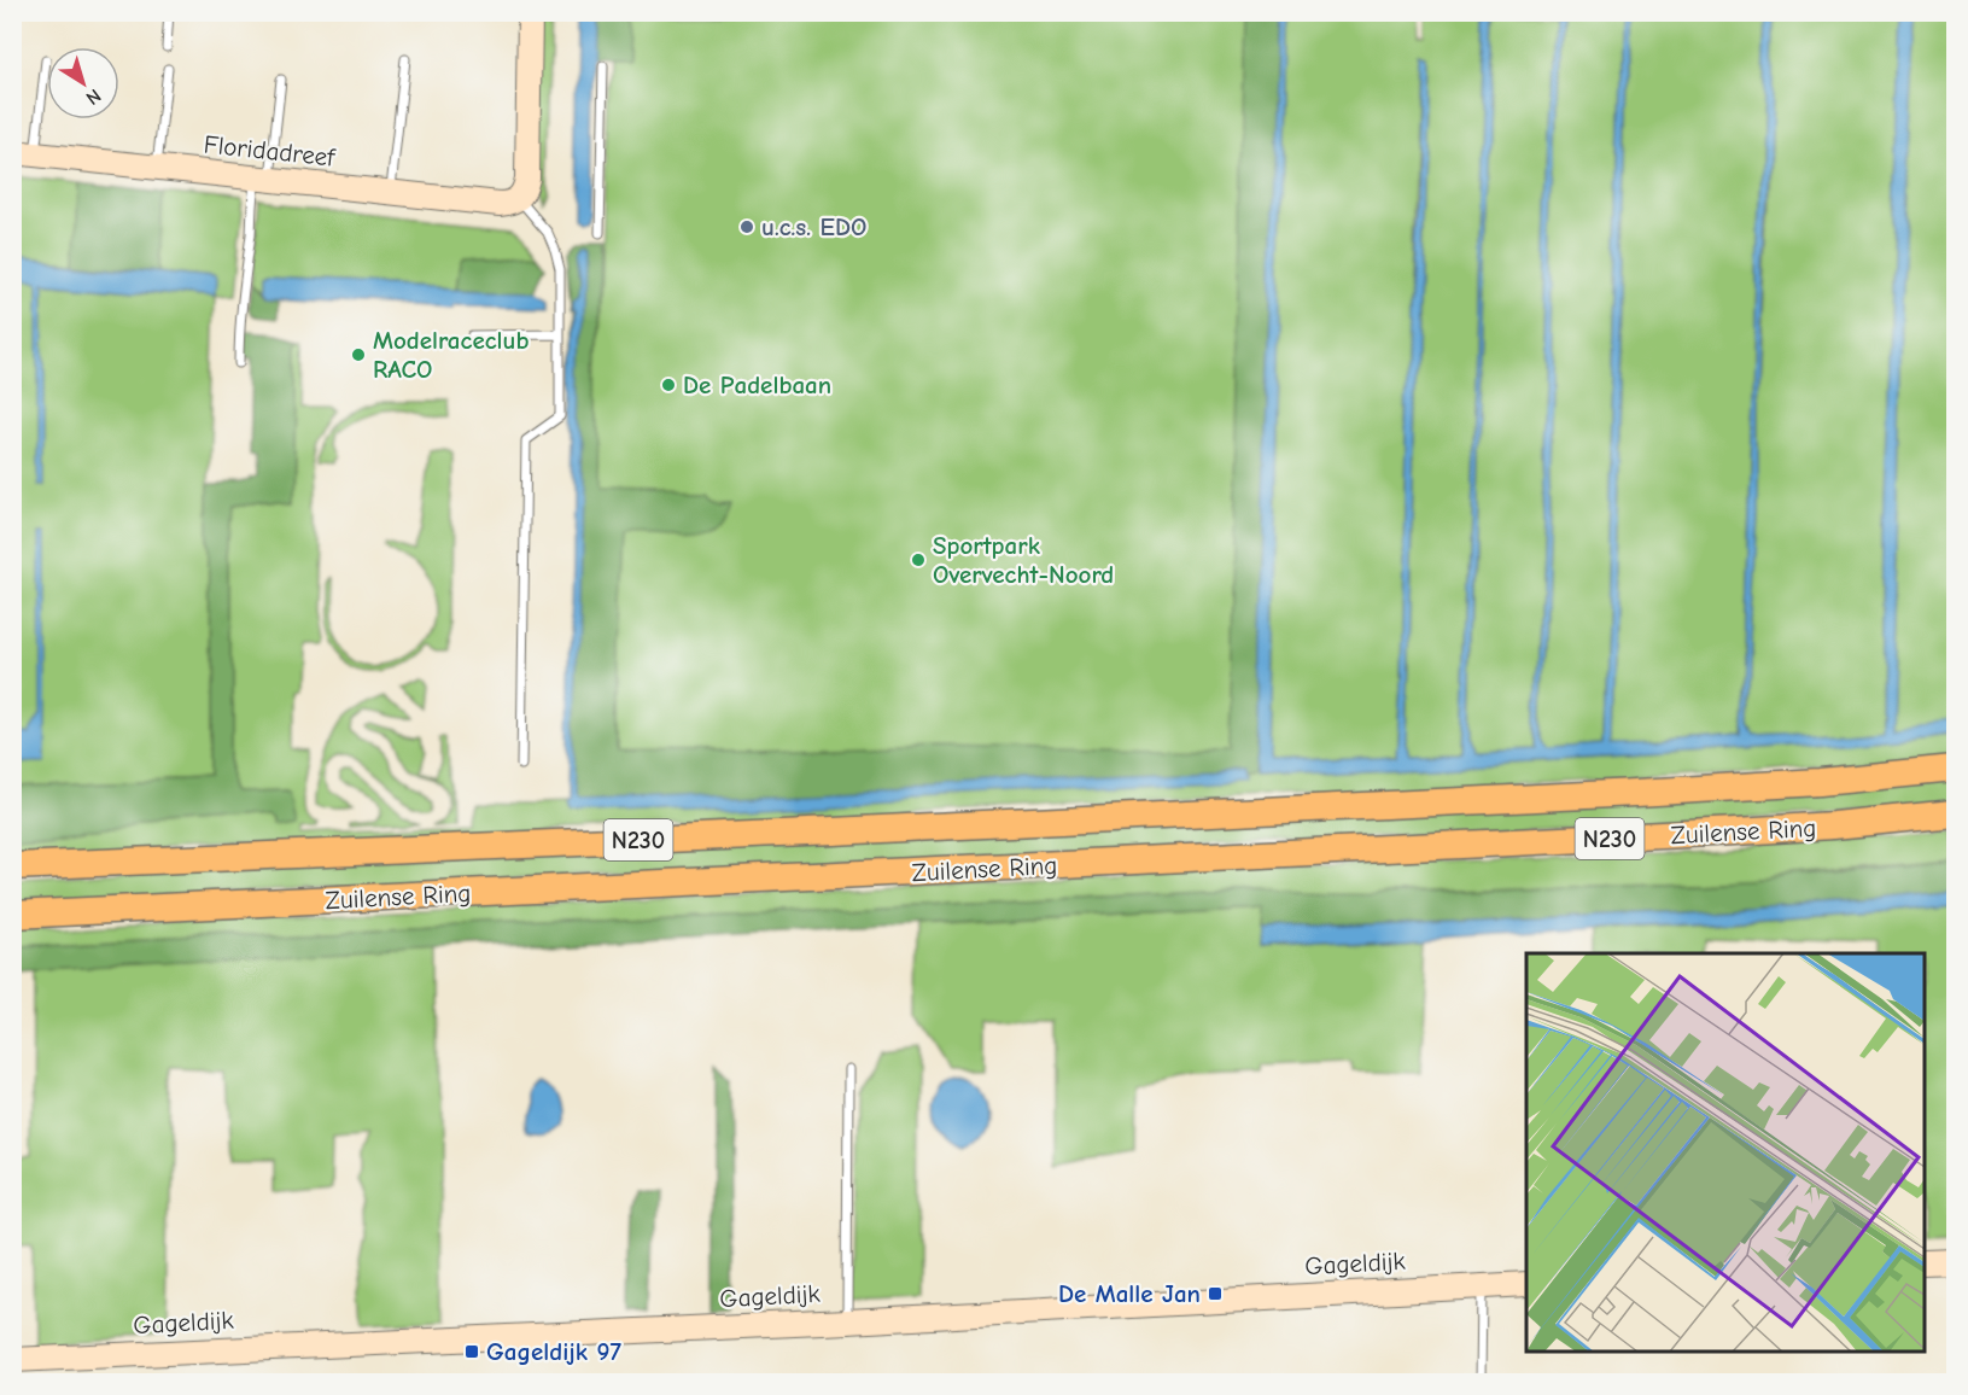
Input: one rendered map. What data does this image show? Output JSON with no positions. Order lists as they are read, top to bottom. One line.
{"streets":{"main road":["Zuilense Ring","N230"],"street":["Floridadreef","Gageldijk"]},"places":{"other":["u.c.s. EDO","Modelraceclub RACO","De Padelbaan","Sportpark Overvecht-Noord"],"transit":["De Malle Jan","Gageldijk 97"]},"north":"bottom right"}
